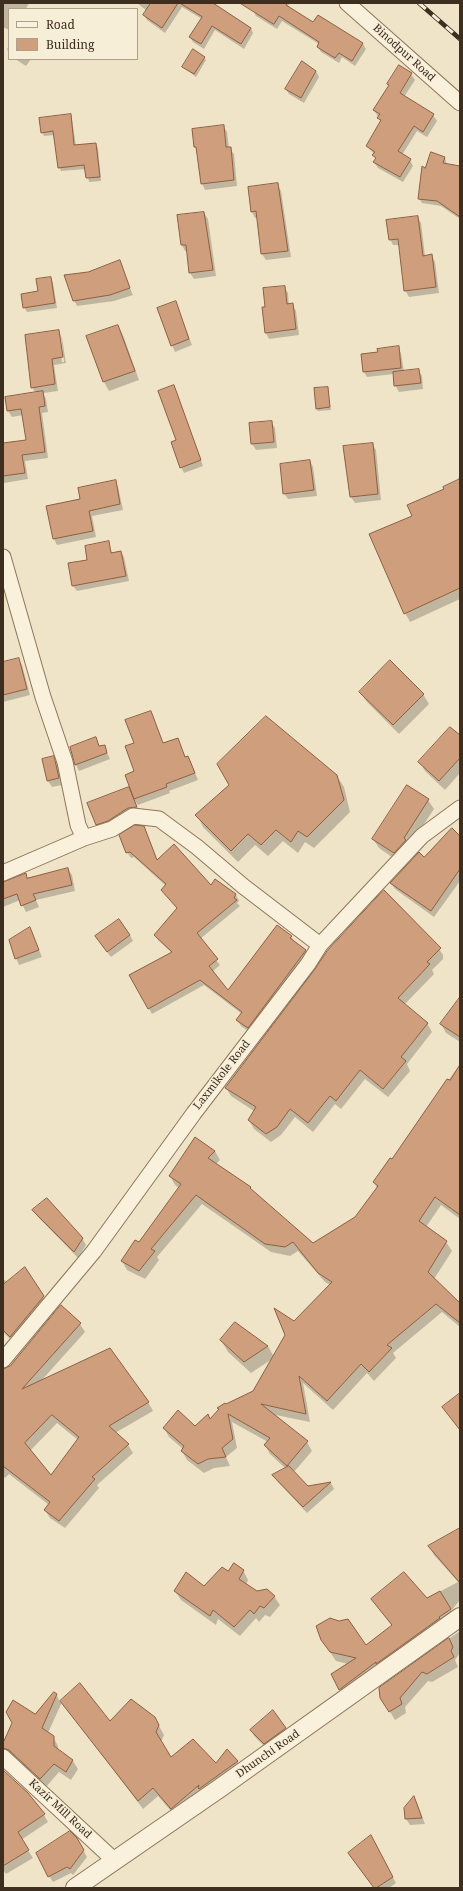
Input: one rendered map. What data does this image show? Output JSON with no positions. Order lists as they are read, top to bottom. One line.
{"streets":{"street":["Binodpur Road","Laxmikole Road","Dhunchi Road","Kazir Mill Road"]},"crossings":[["Dhunchi Road","Kazir Mill Road"]],"legend":["Road","Building"]}
